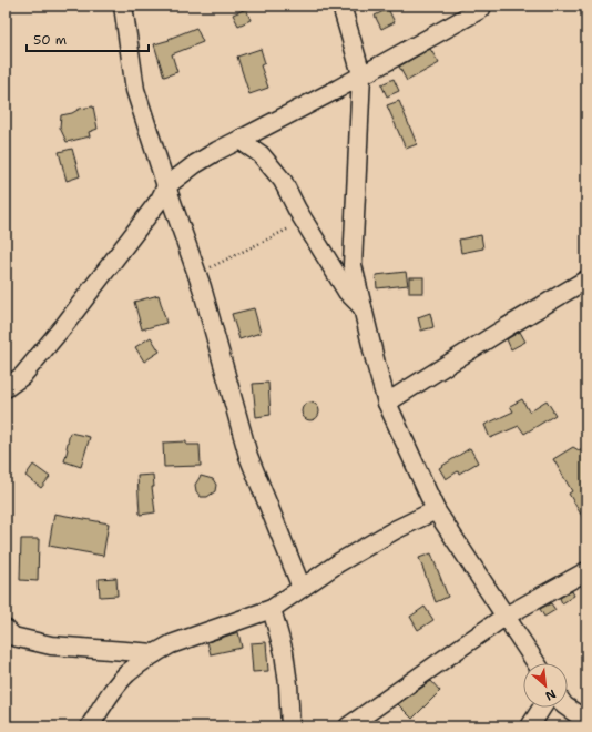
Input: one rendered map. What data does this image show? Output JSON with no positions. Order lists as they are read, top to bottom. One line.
{"scale_bar":"50 m","north":"bottom right"}
